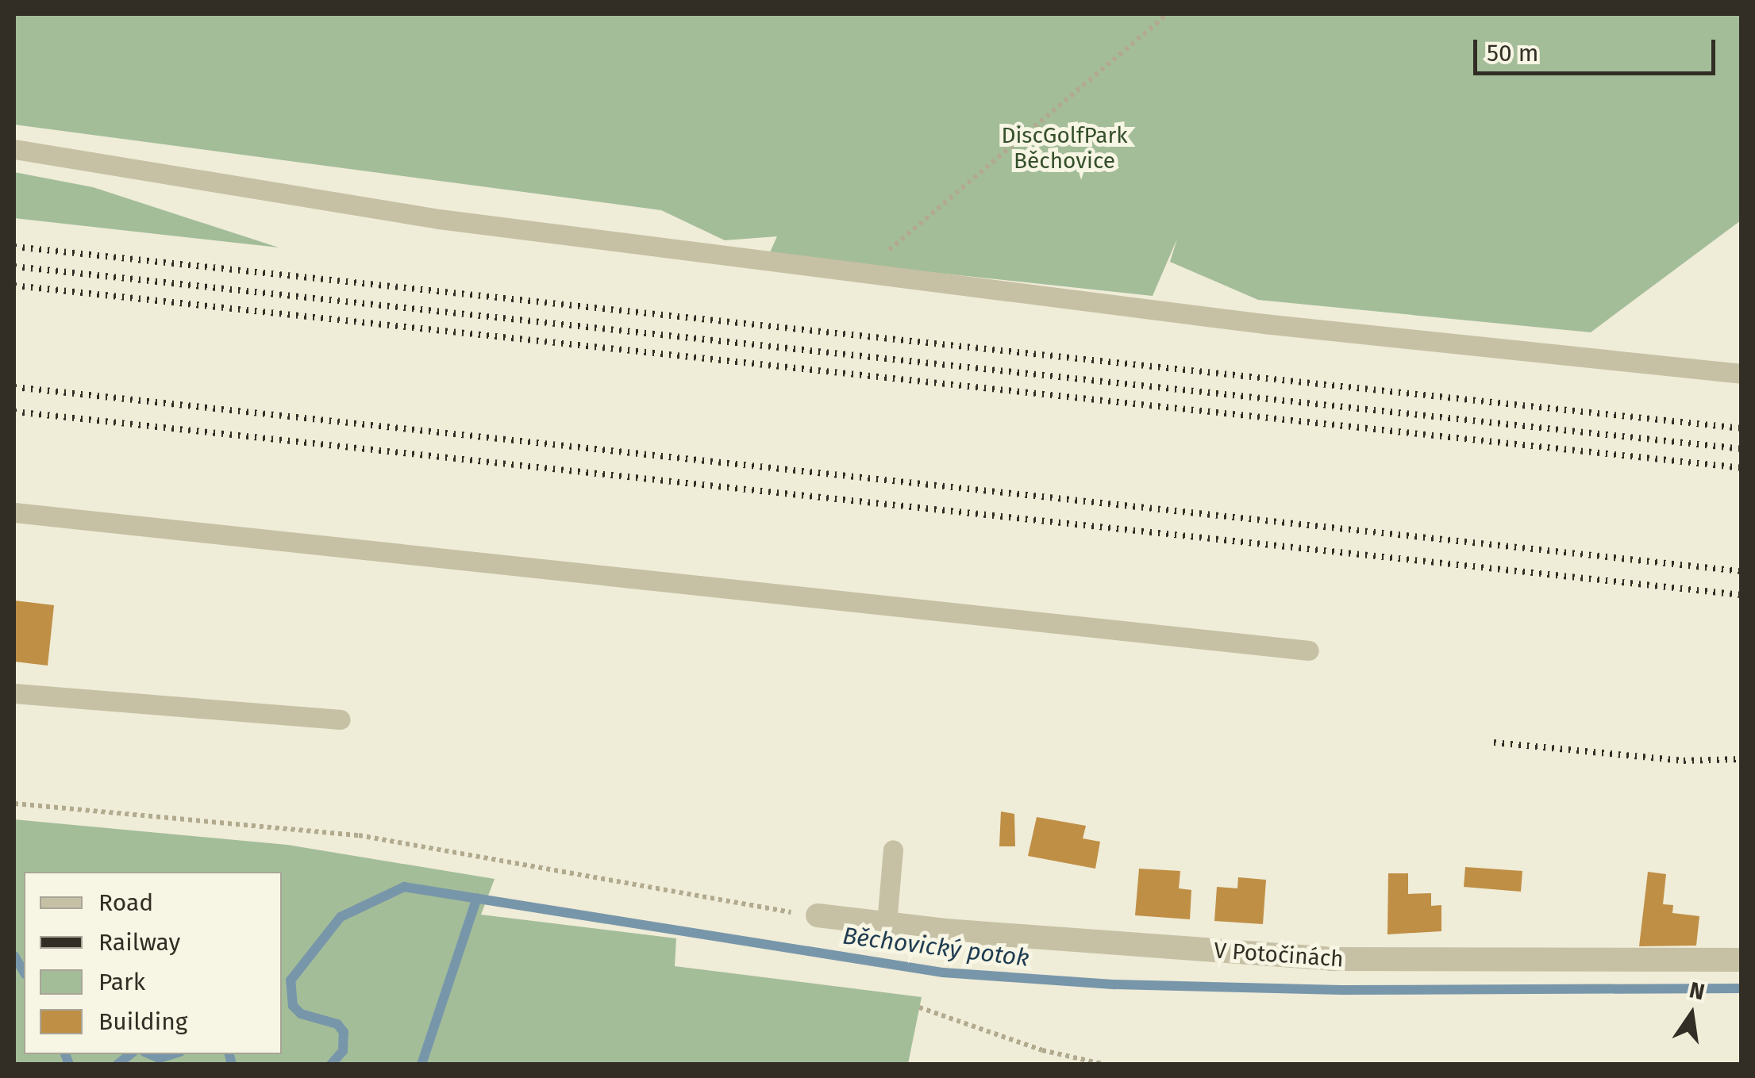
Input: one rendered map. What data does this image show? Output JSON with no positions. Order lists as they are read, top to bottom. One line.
{"streets":{"street":["V Potočinách"]},"water":["Běchovický potok"],"parks":["DiscGolfPark Běchovice"],"legend":["Road","Railway","Park","Building"],"scale_bar":"50 m","north":"top"}
